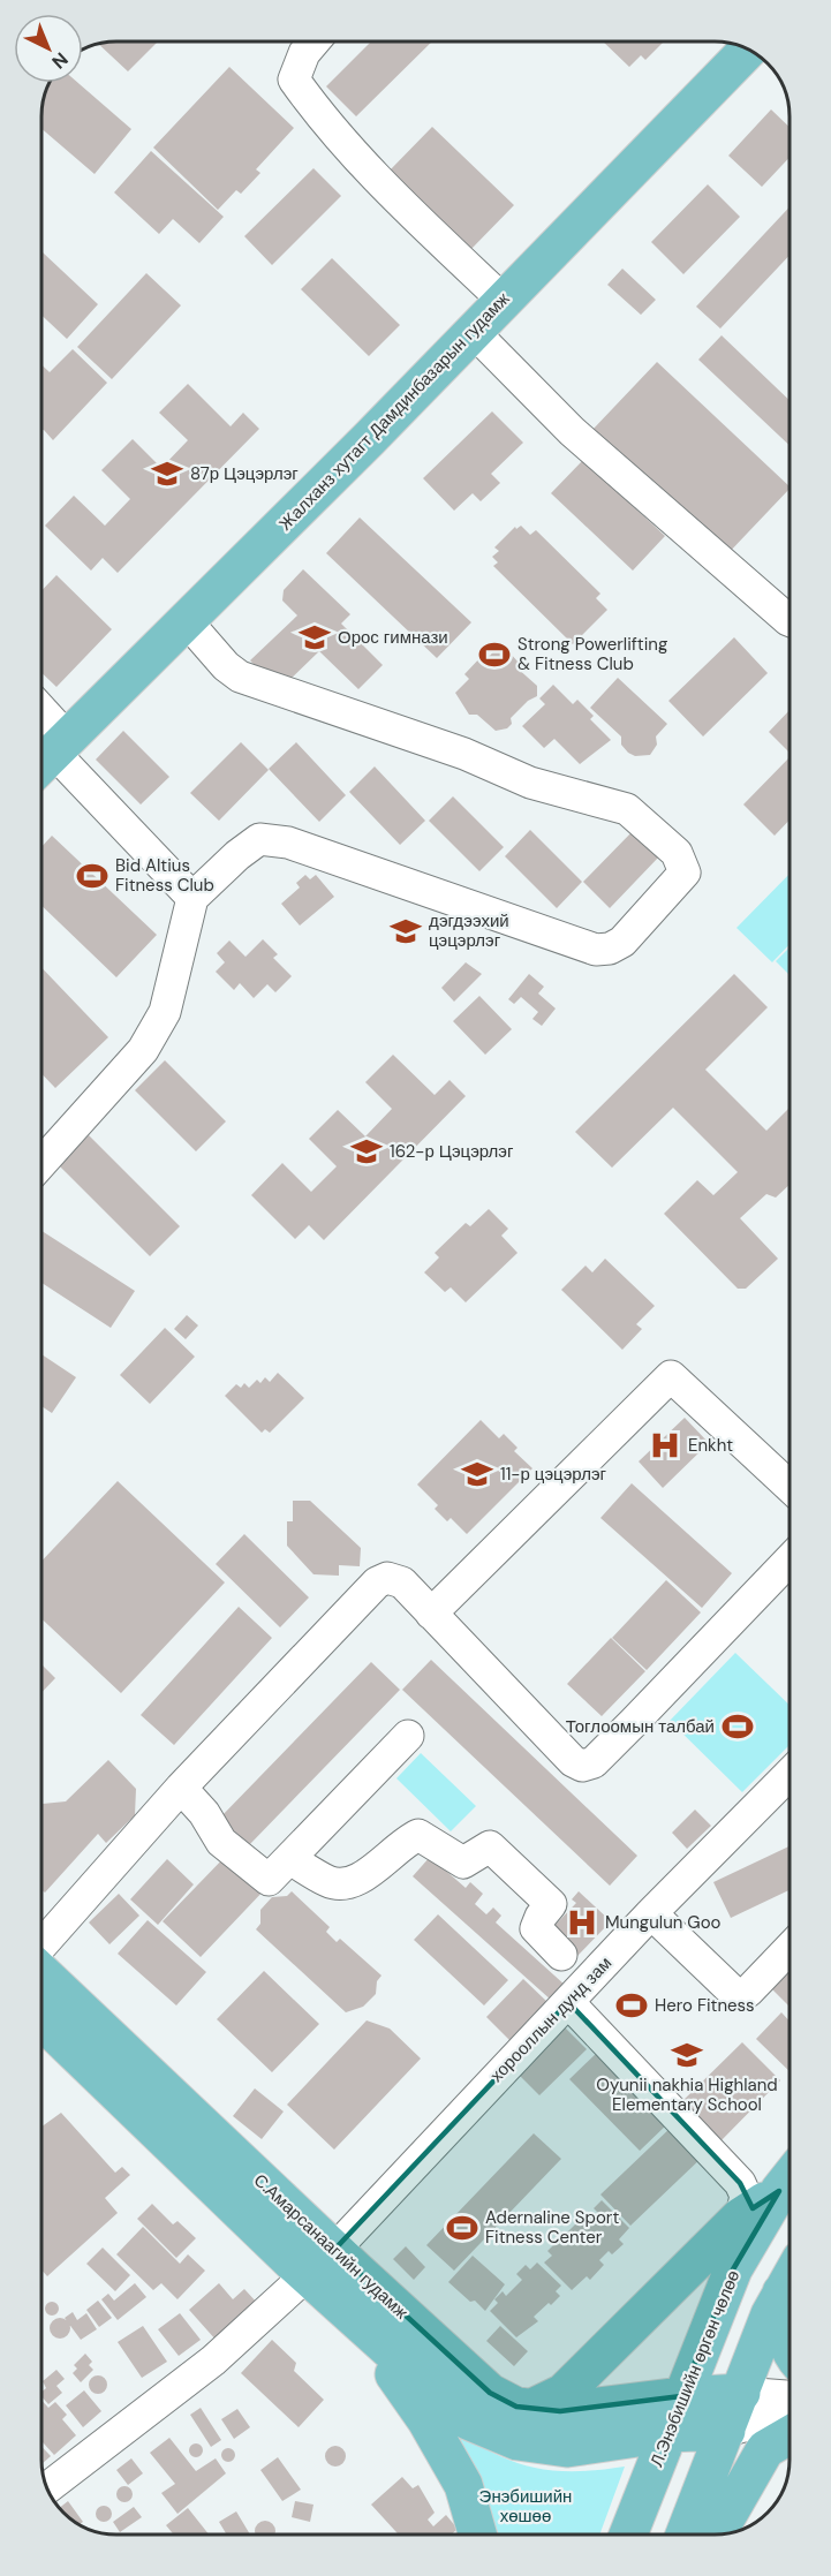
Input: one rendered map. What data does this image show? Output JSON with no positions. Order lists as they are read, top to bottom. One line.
{"streets":{"main road":["Жалханз хутагт Дамдинбазарын гудамж","С.Амарсанаагийн гудамж","Л.Энэбишийн өргөн чөлөө"],"street":["хорооллын дунд зам"]},"crossings":[["хорооллын дунд зам","С.Амарсанаагийн гудамж"],["С.Амарсанаагийн гудамж","Л.Энэбишийн өргөн чөлөө"]],"parks":["Энэбишийн хөшөө"],"places":{"school or university":["87р Цэцэрлэг","Орос гимнази","дэгдээхий цэцэрлэг","162-р Цэцэрлэг","11-р цэцэрлэг","Oyunii nakhia Highland Elementary School"],"sports":["Strong Powerlifting & Fitness Club","Bid Altius Fitness Club","Тоглоомын талбай","Hero Fitness","Adernaline Sport Fitness Center"],"hospital":["Enkht","Mungulun Goo"]},"north":"bottom right"}
